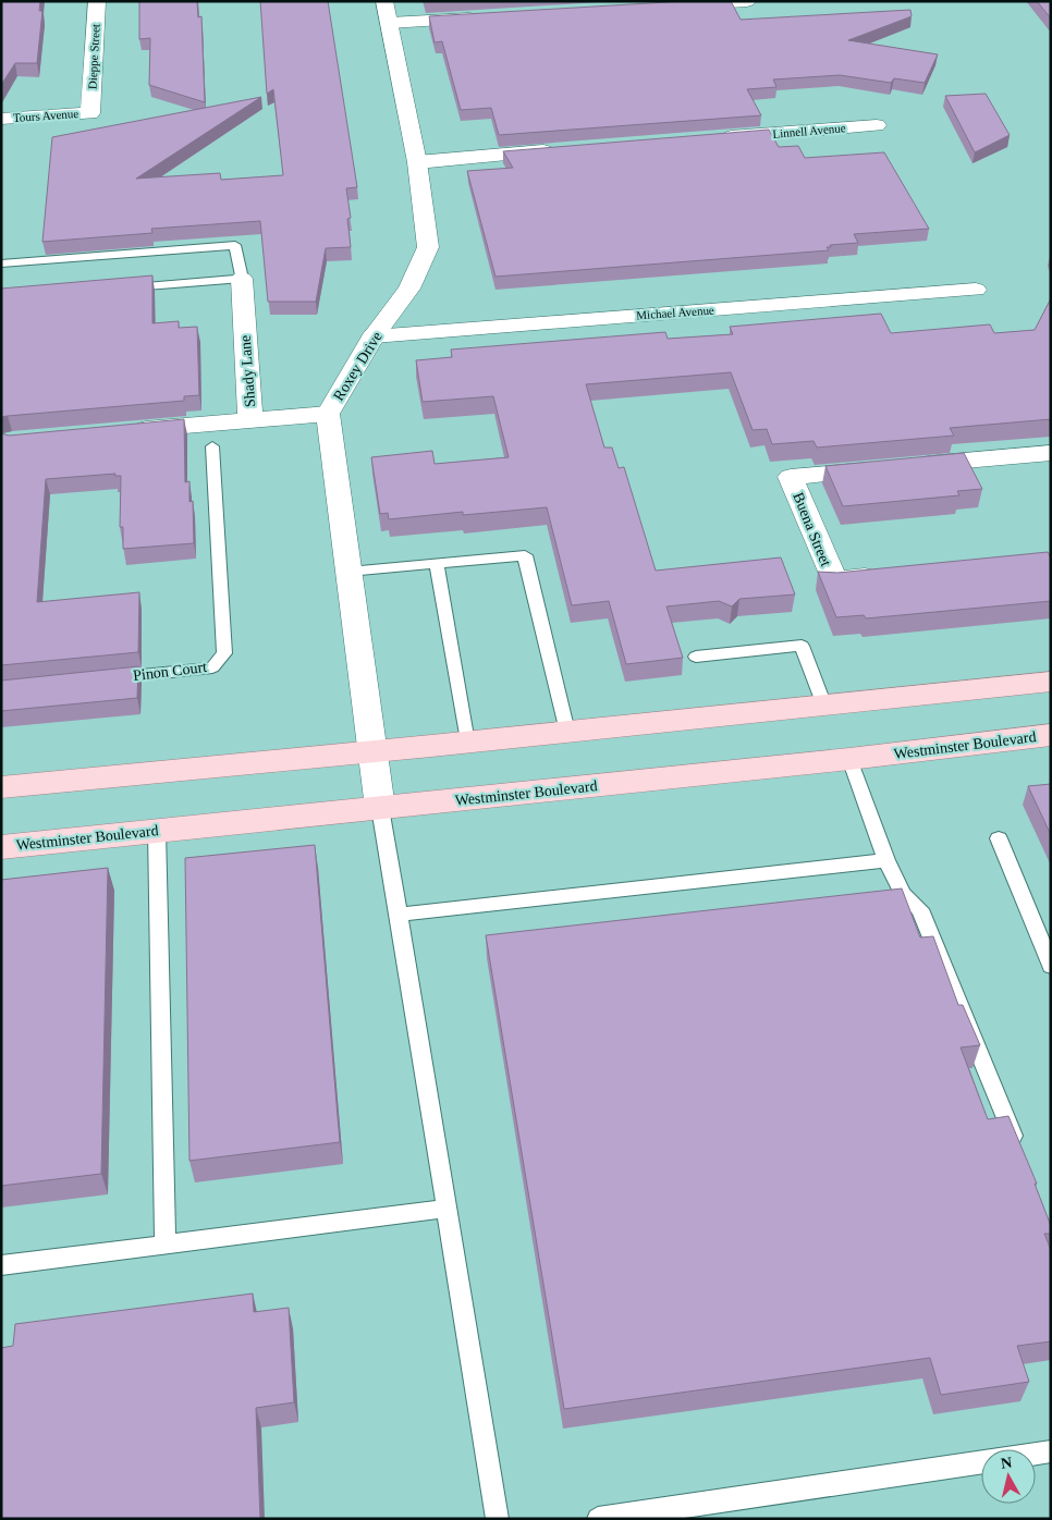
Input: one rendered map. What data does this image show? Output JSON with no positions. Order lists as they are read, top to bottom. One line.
{"streets":{"main road":["Westminster Boulevard"],"street":["Dieppe Street","Tours Avenue","Linnell Avenue","Michael Avenue","Roxey Drive","Shady Lane","Buena Street"],"lane":["Pinon Court"]},"crossings":[["Dieppe Street","Tours Avenue"],["Michael Avenue","Roxey Drive"],["Roxey Drive","Westminster Boulevard"]],"north":"top"}
